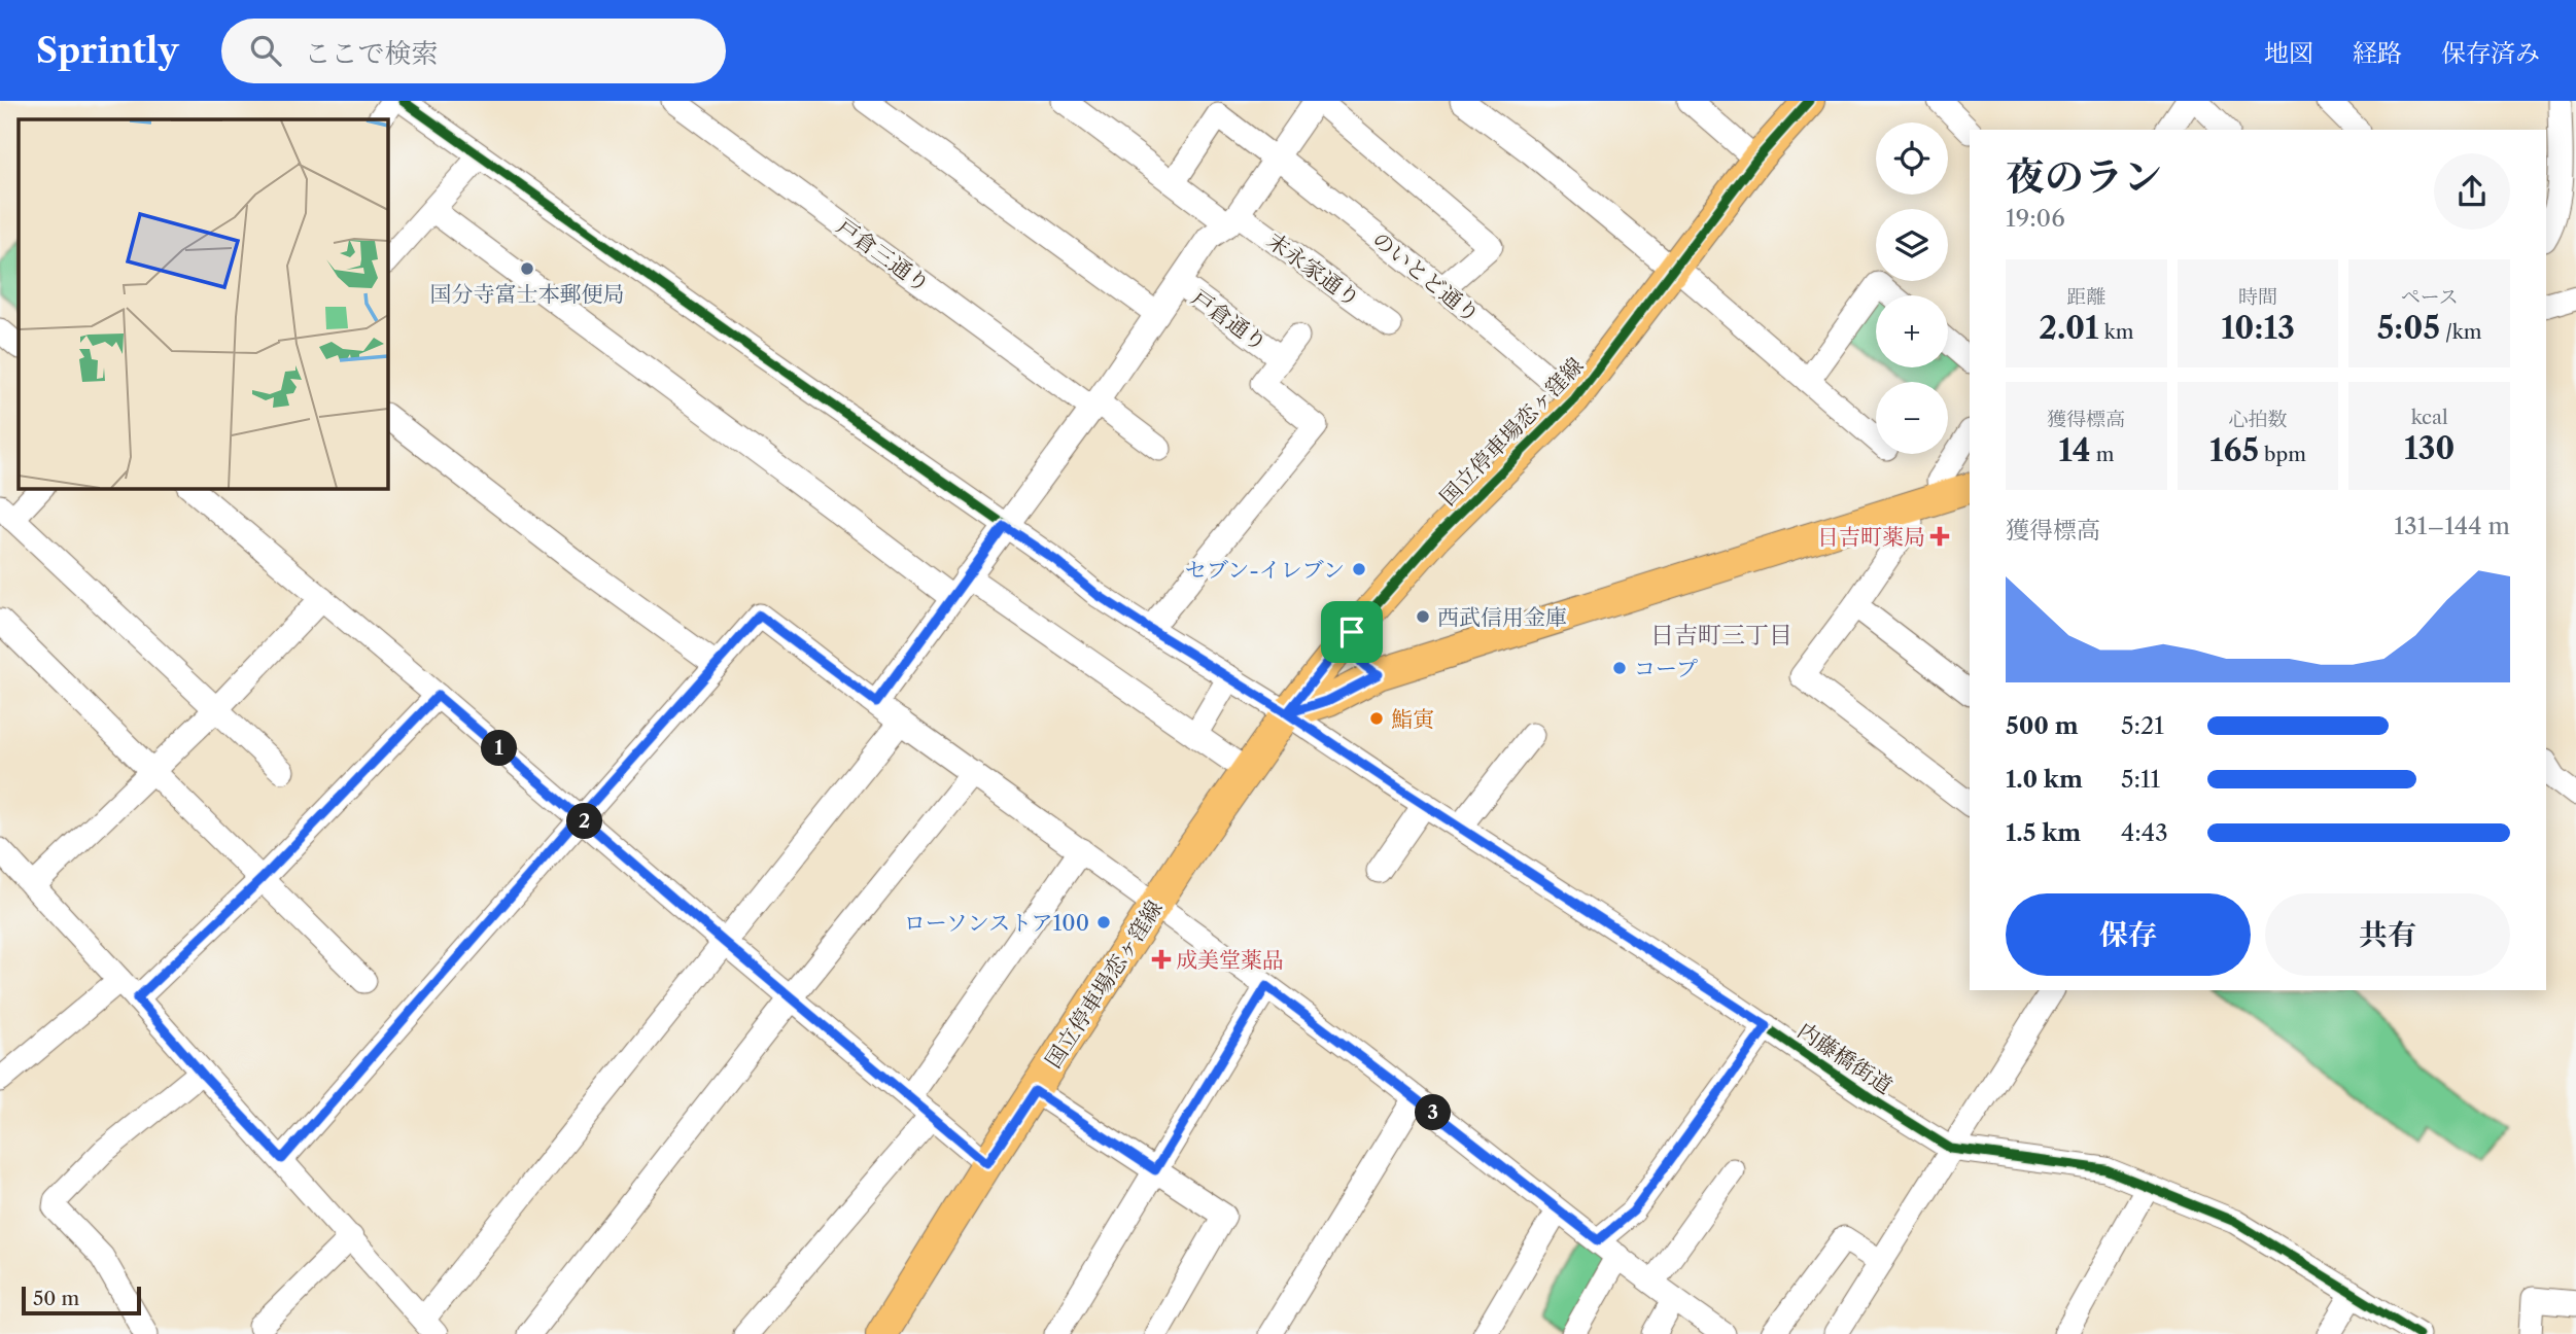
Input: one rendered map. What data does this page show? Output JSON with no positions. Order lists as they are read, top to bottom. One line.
{"streets":{"main road":["国立停車場恋ヶ窪線"],"street":["戸倉三通り","末永家通り","のいとど通り","戸倉通り","内藤橋街道"]},"crossings":[["末永家通り","のいとど通り"],["のいとど通り","国立停車場恋ヶ窪線"],["国立停車場恋ヶ窪線","内藤橋街道"]],"districts":["日吉町三丁目"],"places":{"other":["国分寺富士本郵便局","セブン-イレブン","西武信用金庫","コープ","鮨寅","ローソンストア100"],"health":["日吉町薬局","成美堂薬品"]},"scale_bar":"50 m","page":{"header":"Sprintly","search":"ここで検索","nav":["地図","経路","保存済み"],"map_buttons":["+","−"],"heading":["夜のラン","19:06"],"stats":[["距離","2.01 km"],["時間","10:13"],["ペース","5:05 /km"],["獲得標高","14 m"],["心拍数","165 bpm"],["kcal","130"]],"chart":["獲得標高","131–144 m"],"list":[{"name":"500 m","note":"5:21"},{"name":"1.0 km","note":"5:11"},{"name":"1.5 km","note":"4:43"}],"pins":["1","2","3"],"buttons":["保存","共有"],"scale":"50 m"}}
